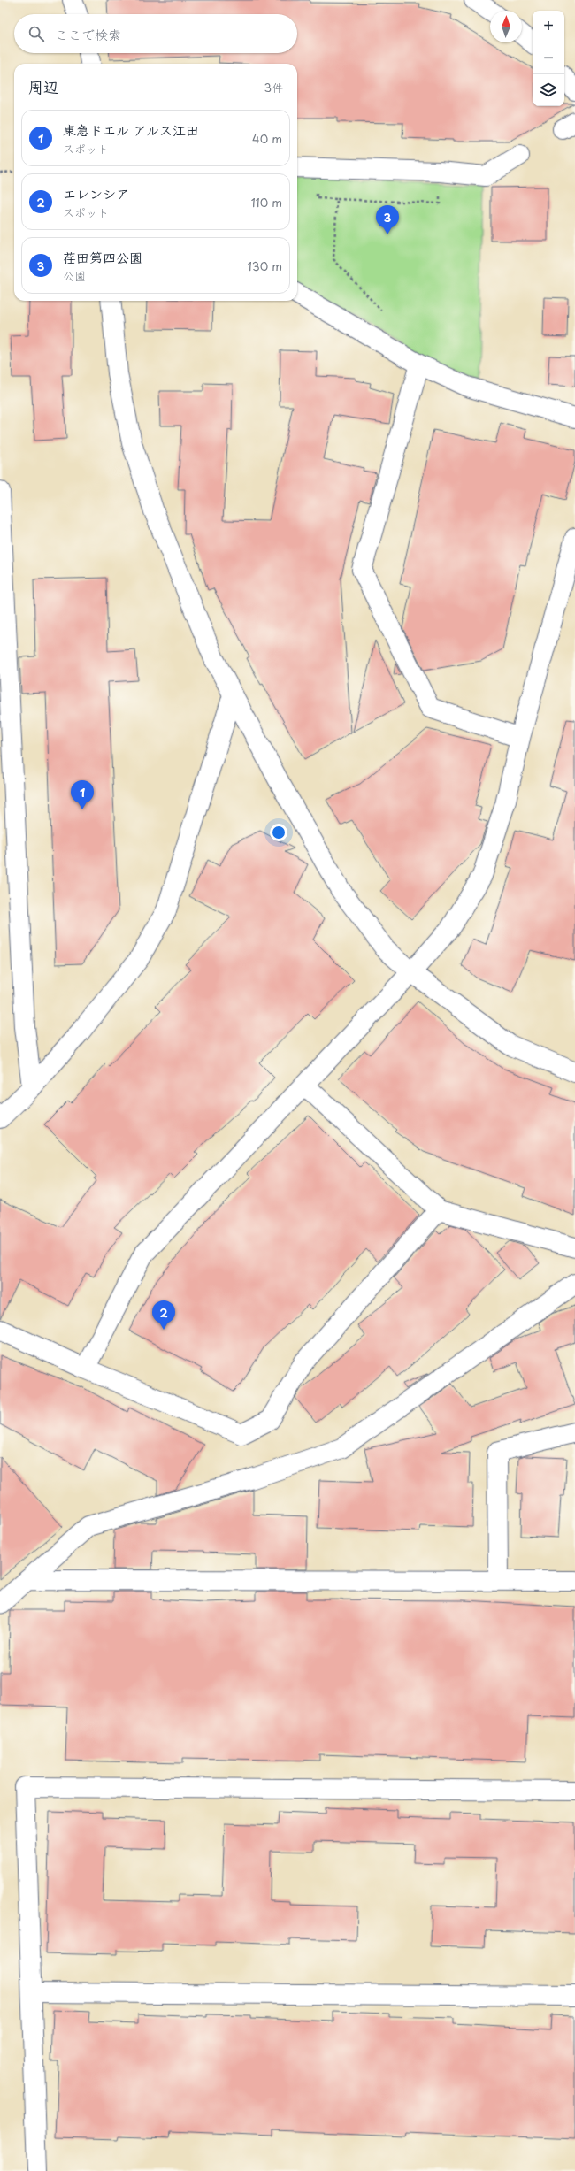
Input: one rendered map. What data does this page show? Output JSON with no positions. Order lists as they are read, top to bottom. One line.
{"north":"top","page":{"map_buttons":["+","−"],"search":"ここで検索","heading":["周辺","3件"],"list":[{"mark":"1","name":"東急ドエル アルス江田","note":"スポット","value":"40 m"},{"mark":"2","name":"エレンシア","note":"スポット","value":"110 m"},{"mark":"3","name":"荏田第四公園","note":"公園","value":"130 m"}],"pins":["3","1","2"]}}
